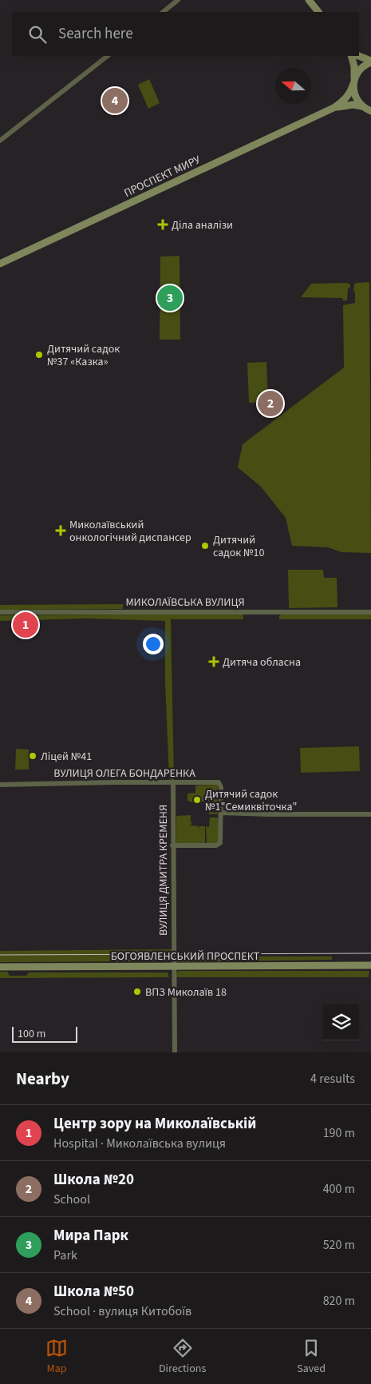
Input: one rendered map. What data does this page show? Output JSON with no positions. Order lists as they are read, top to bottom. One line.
{"streets":{"main road":["ПРОСПЕКТ МИРУ","БОГОЯВЛЕНСЬКИЙ ПРОСПЕКТ"],"street":["МИКОЛАЇВСЬКА ВУЛИЦЯ","ВУЛИЦЯ ОЛЕГА БОНДАРЕНКА","ВУЛИЦЯ ДМИТРА КРЕМЕНЯ"]},"crossings":[["ВУЛИЦЯ ОЛЕГА БОНДАРЕНКА","ВУЛИЦЯ ДМИТРА КРЕМЕНЯ"],["ВУЛИЦЯ ДМИТРА КРЕМЕНЯ","БОГОЯВЛЕНСЬКИЙ ПРОСПЕКТ"]],"places":{"health":["Діла аналізи","Миколаївський онкологічний диспансер","Дитяча обласна"],"other":["Дитячий садок №37 «Казка»","Дитячий садок №10","Ліцей №41","Дитячий садок №1\"Семиквіточка\"","ВПЗ Миколаїв 18"]},"scale_bar":"100 m","north":"left","page":{"search":"Search here","pins":["4","3","2","1"],"scale":"100 m","heading":["Nearby","4 results"],"list":[{"mark":"1","name":"Центр зору на Миколаївській","note":"Hospital · Миколаївська вулиця","value":"190 m"},{"mark":"2","name":"Школа №20","note":"School","value":"400 m"},{"mark":"3","name":"Мира Парк","note":"Park","value":"520 m"},{"mark":"4","name":"Школа №50","note":"School · вулиця Китобоїв","value":"820 m"}],"nav":["Map","Directions","Saved"]}}
